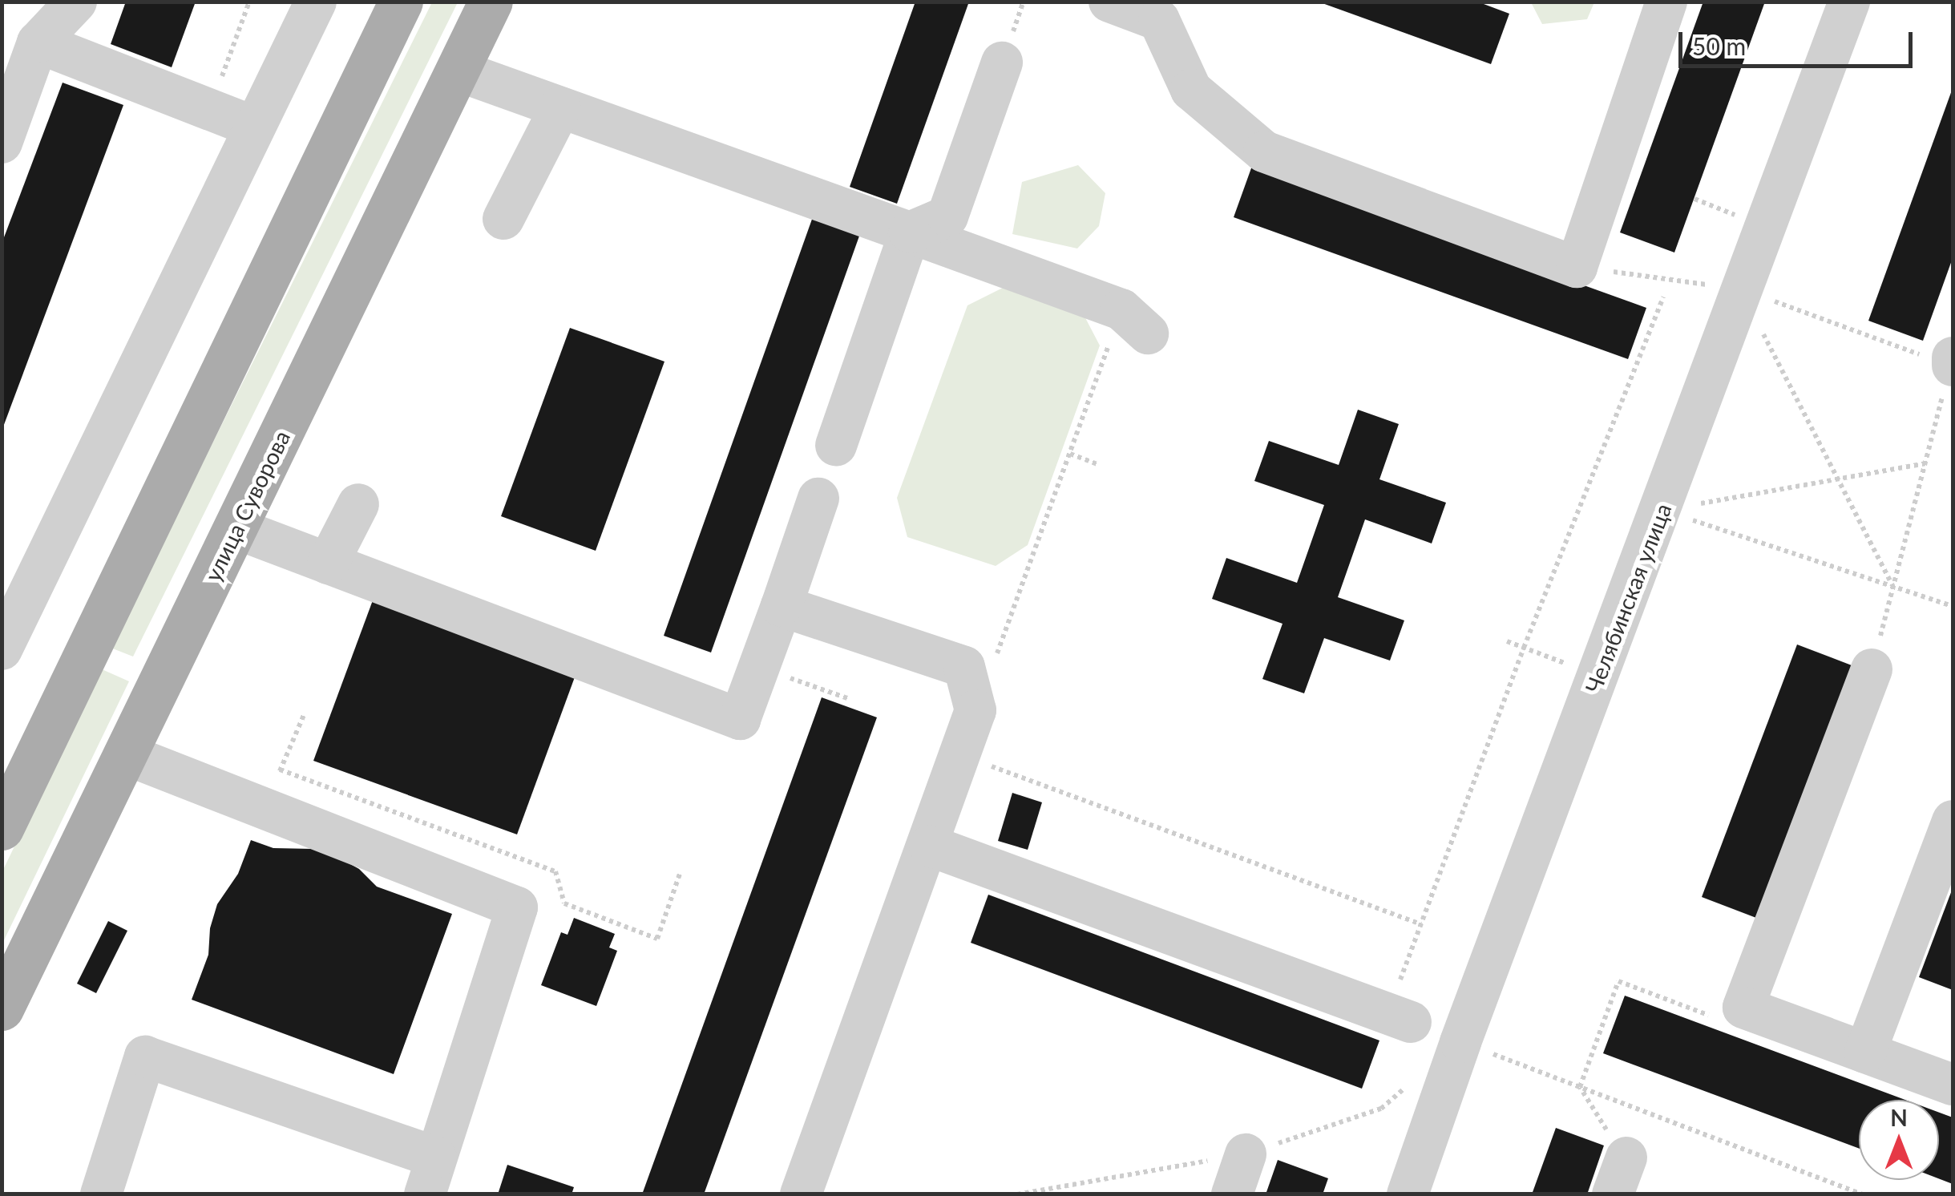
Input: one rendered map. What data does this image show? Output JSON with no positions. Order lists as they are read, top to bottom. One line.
{"streets":{"main road":["улица Суворова"],"street":["Челябинская улица"]},"scale_bar":"50 m","north":"top"}
